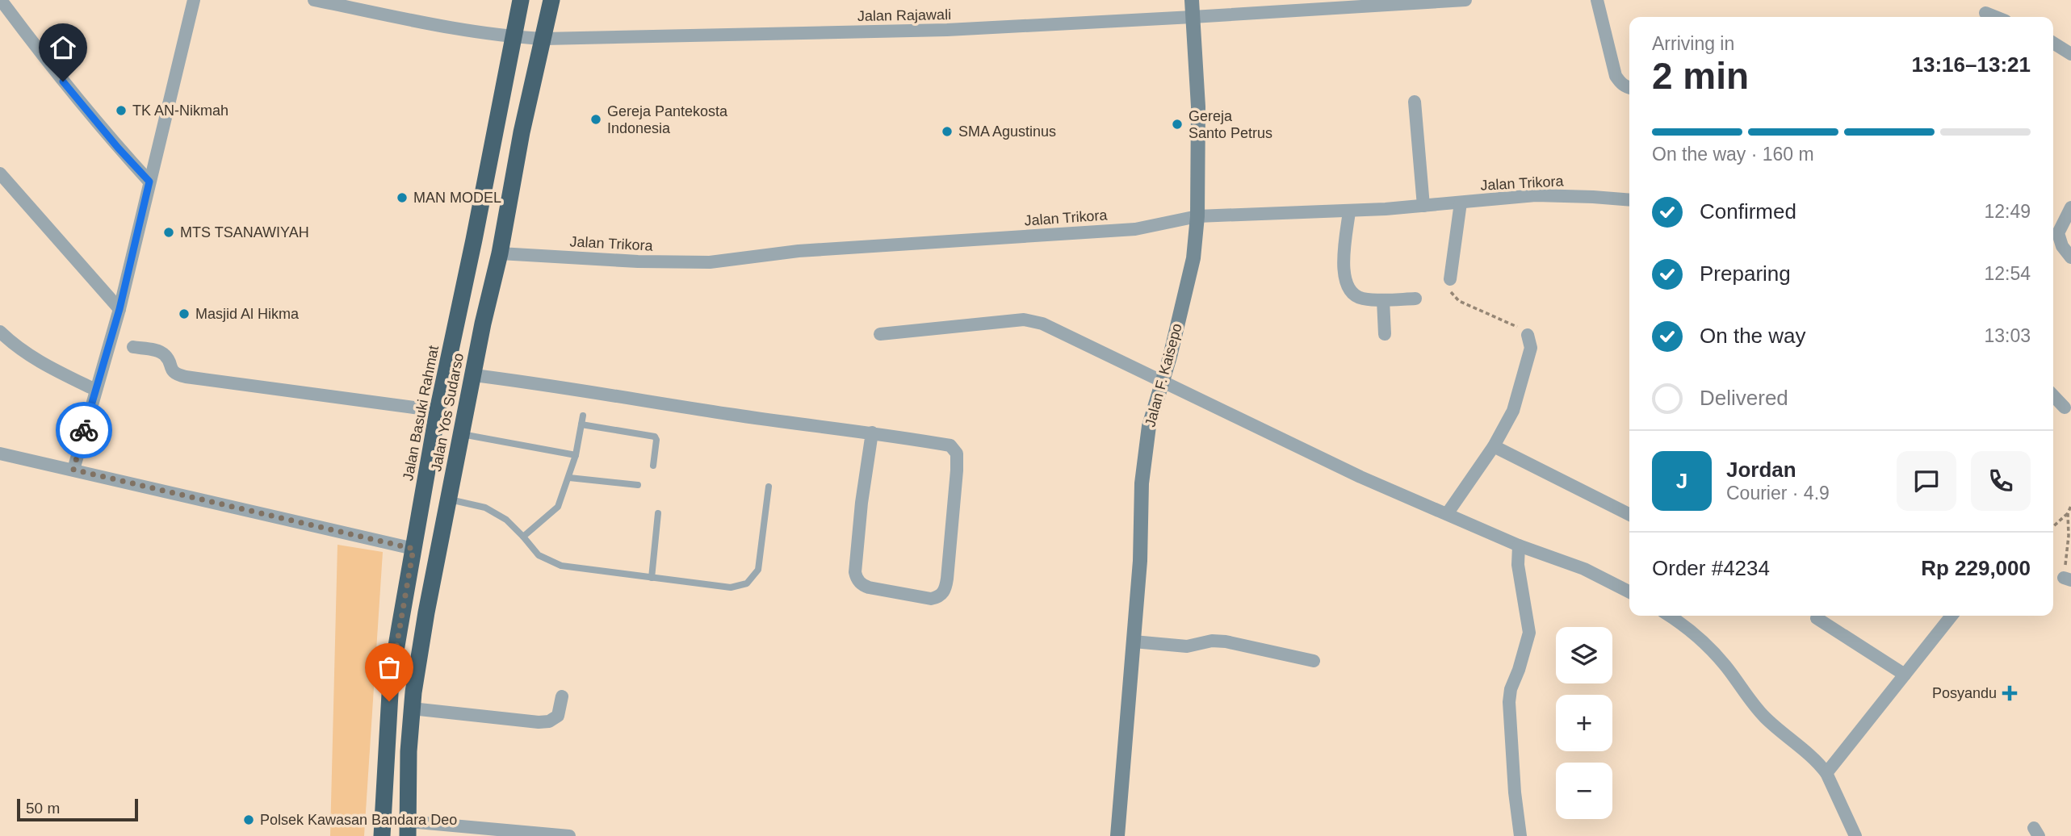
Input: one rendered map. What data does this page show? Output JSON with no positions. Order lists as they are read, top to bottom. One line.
{"streets":{"highway":["Jalan Yos Sudarso","Jalan Basuki Rahmat"],"street":["Jalan Rajawali","Jalan Trikora","Jalan F. Kaisepo"]},"crossings":[["Jalan Rajawali","Jalan F. Kaisepo"],["Jalan Rajawali","Jalan Yos Sudarso"],["Jalan Rajawali","Jalan Basuki Rahmat"],["Jalan Trikora","Jalan F. Kaisepo"],["Jalan Trikora","Jalan Yos Sudarso"]],"places":{"other":["TK AN-Nikmah","Gereja Pantekosta Indonesia","Gereja Santo Petrus","SMA Agustinus","MAN MODEL","MTS TSANAWIYAH","Masjid Al Hikma","Polsek Kawasan Bandara Deo"],"health":["Posyandu"]},"scale_bar":"50 m","page":{"heading":["2 min","Arriving in","13:16–13:21"],"panel":["Jordan","Courier · 4.9","Order #4234","Rp 229,000"],"bar":"On the way · 160 m","list":[["Confirmed","12:49"],["Preparing","12:54"],["On the way","13:03"],"Delivered"],"round":"J","map_buttons":["+","−"],"scale":"50 m"}}
